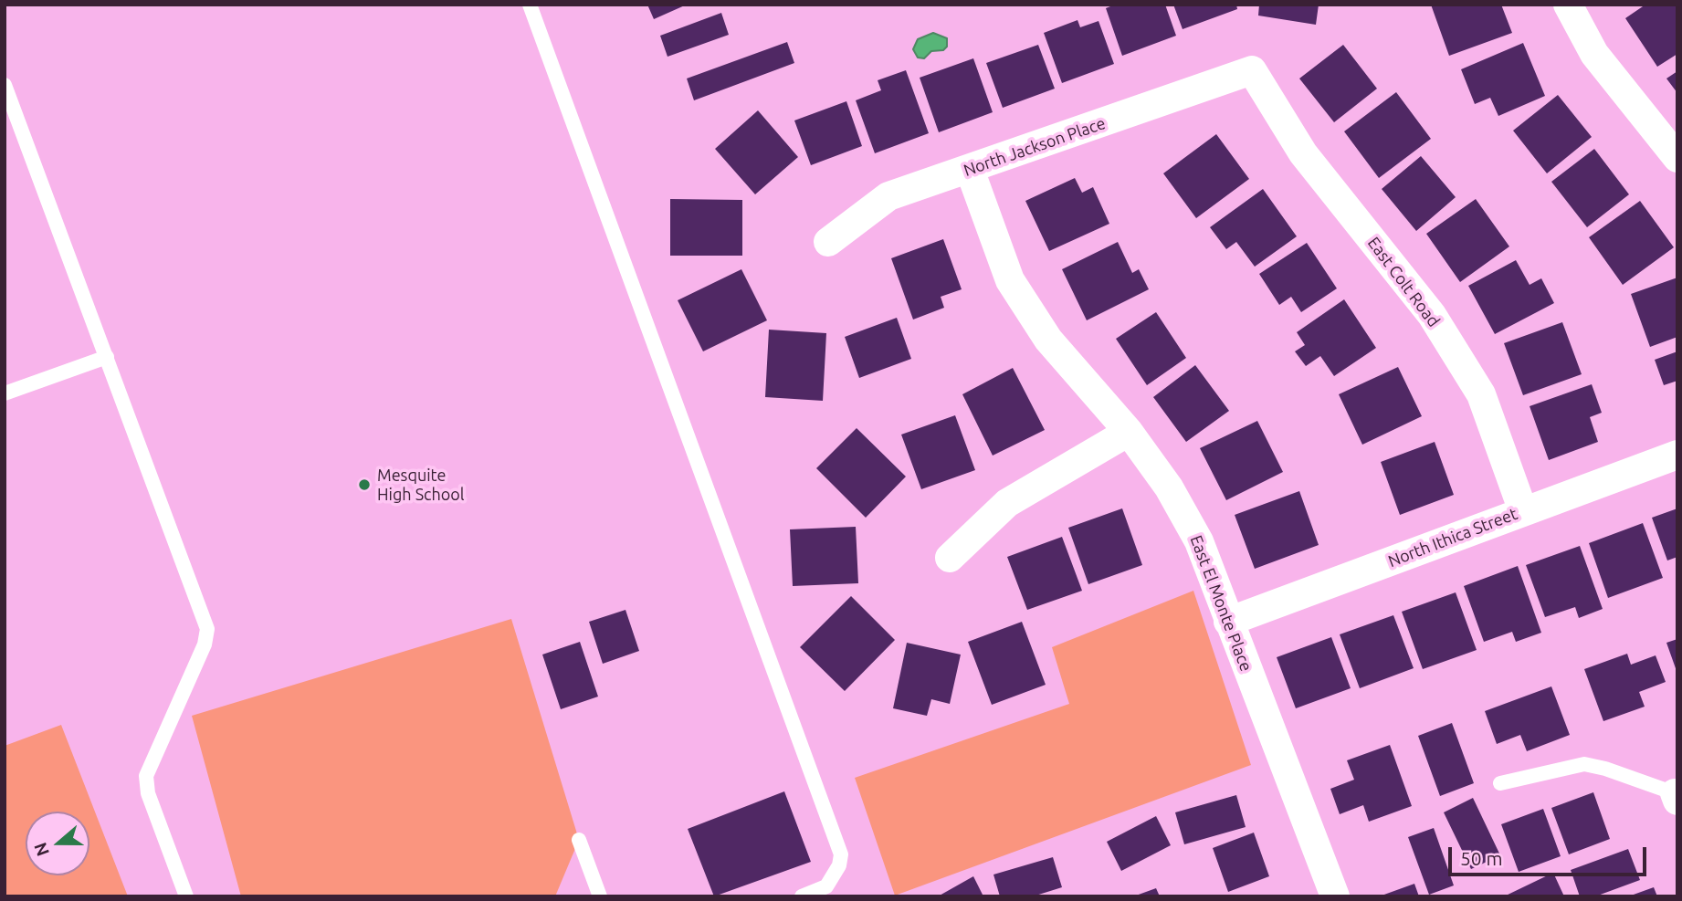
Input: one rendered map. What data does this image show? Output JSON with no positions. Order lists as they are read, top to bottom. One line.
{"streets":{"street":["North Jackson Place","East Colt Road","North Ithica Street","East El Monte Place"]},"crossings":[["North Jackson Place","East Colt Road"],["North Jackson Place","East El Monte Place"],["East Colt Road","North Ithica Street"],["North Ithica Street","East El Monte Place"]],"places":["Mesquite High School"],"scale_bar":"50 m","north":"left"}
